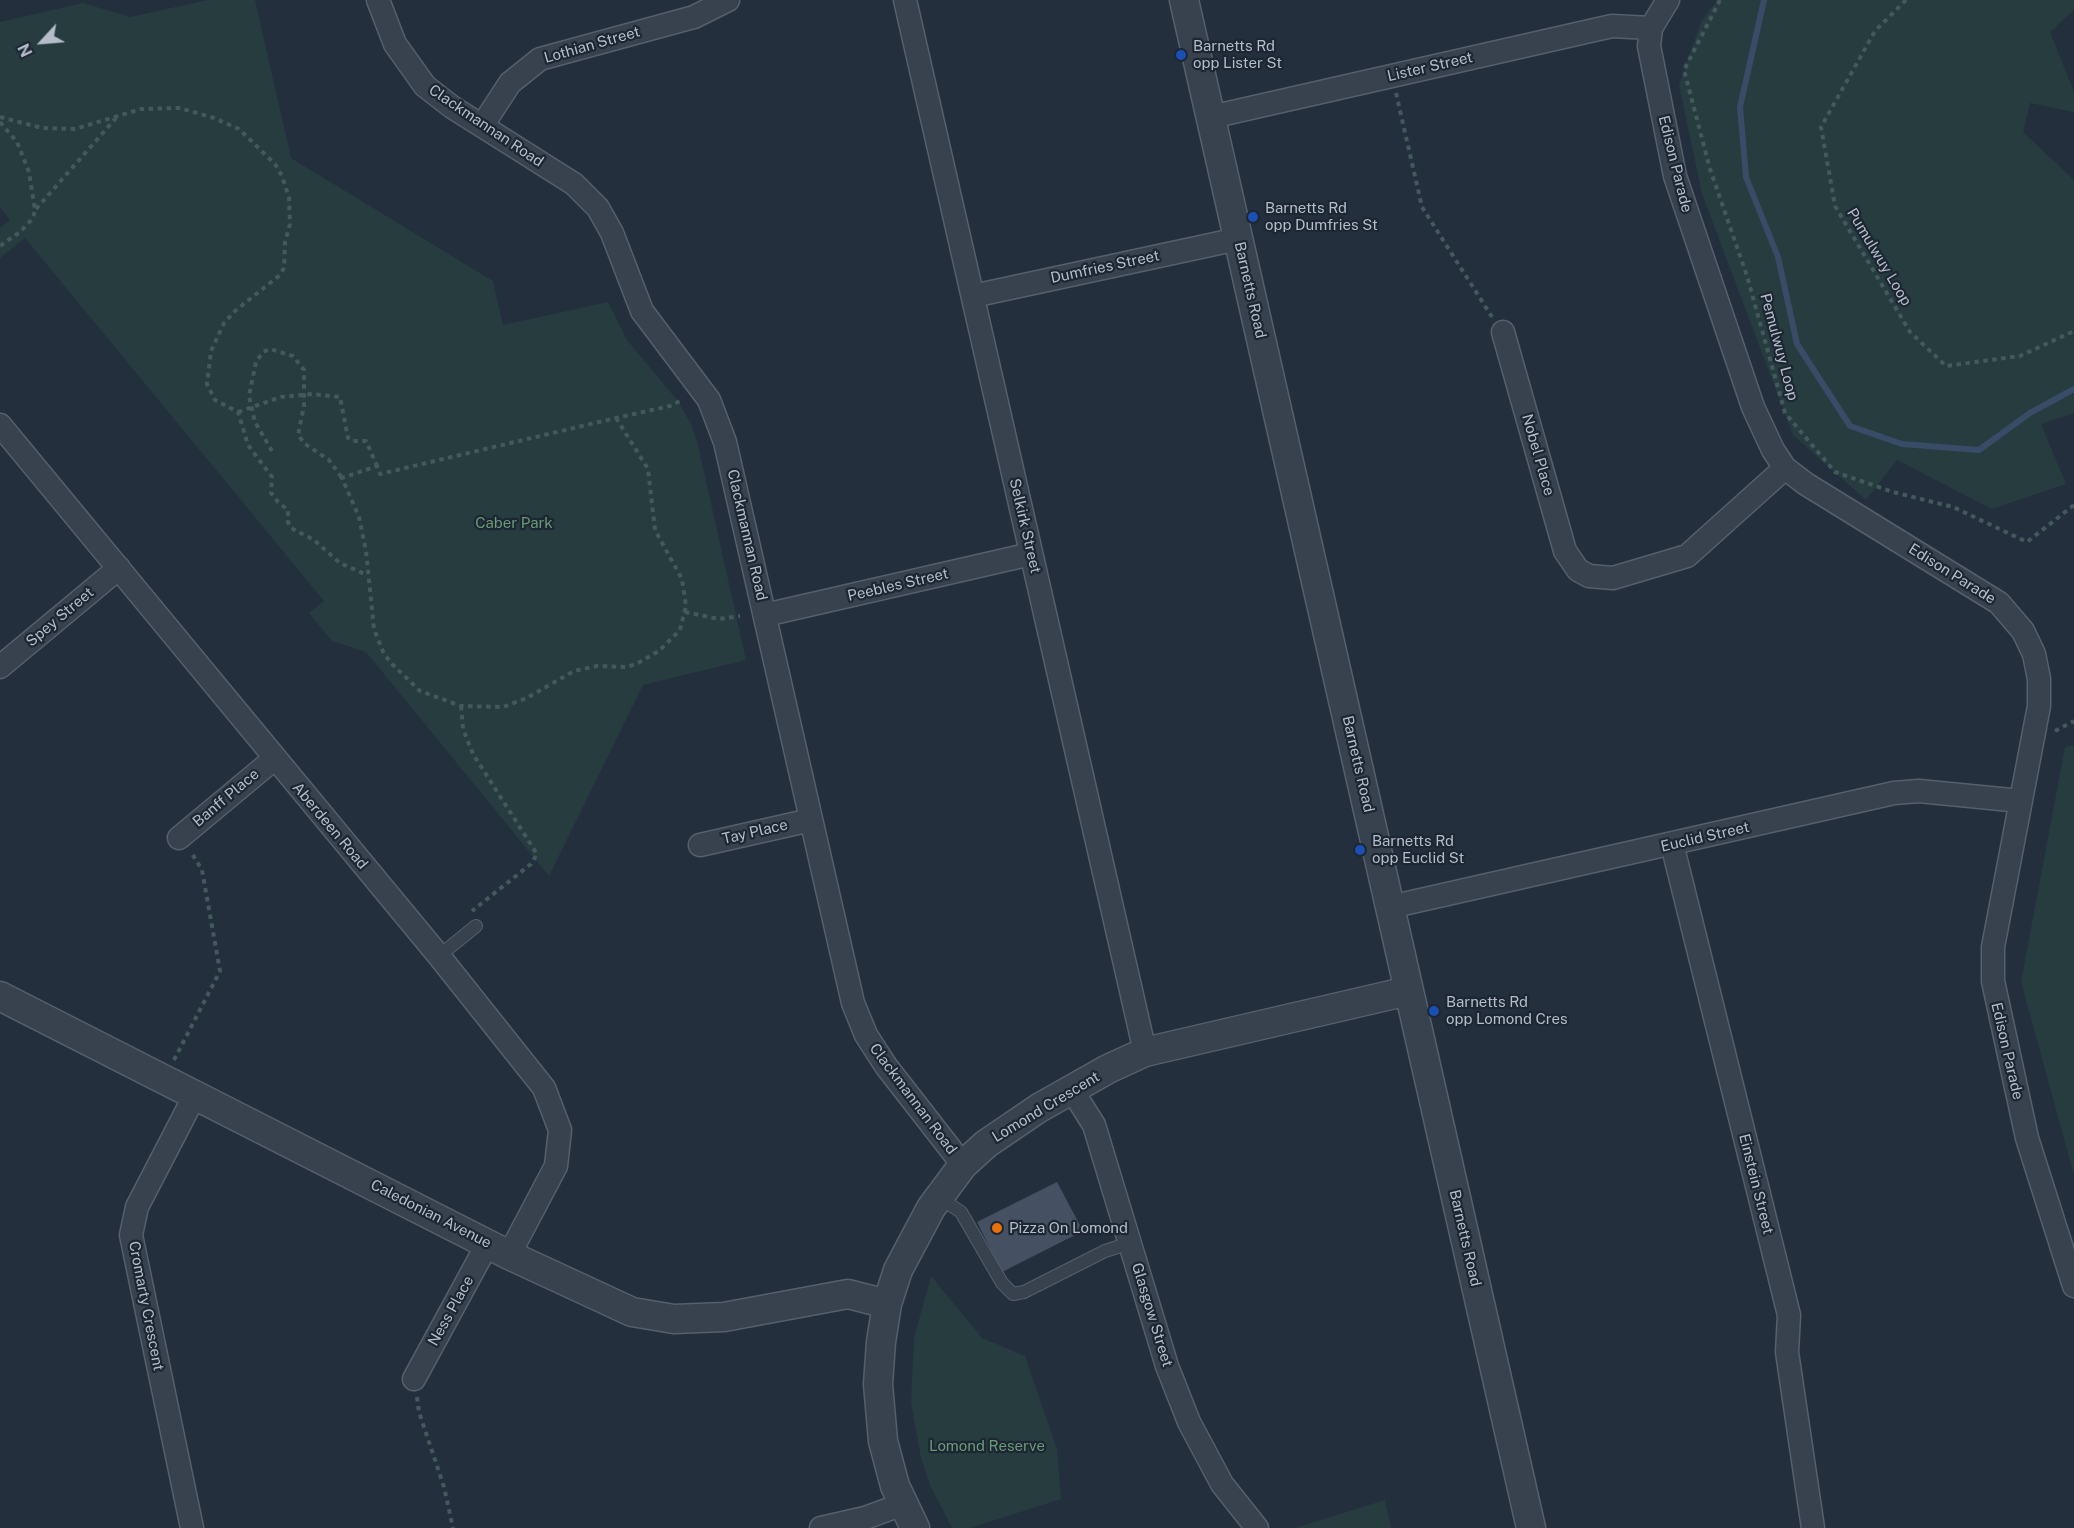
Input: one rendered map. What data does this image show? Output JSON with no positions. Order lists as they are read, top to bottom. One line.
{"streets":{"street":["Lothian Street","Lister Street","Clackmannan Road","Edison Parade","Dumfries Street","Barnetts Road","Nobel Place","Selkirk Street","Peebles Street","Spey Street","Banff Place","Aberdeen Road","Tay Place","Euclid Street","Lomond Crescent","Einstein Street","Caledonian Avenue","Cromarty Crescent","Ness Place","Glasgow Street"],"path":["Pumulwuy Loop","Pemulwuy Loop"]},"crossings":[["Lothian Street","Clackmannan Road"],["Lister Street","Edison Parade"],["Lister Street","Barnetts Road"],["Clackmannan Road","Peebles Street"],["Clackmannan Road","Tay Place"],["Clackmannan Road","Lomond Crescent"],["Edison Parade","Nobel Place"],["Edison Parade","Euclid Street"],["Dumfries Street","Barnetts Road"],["Dumfries Street","Selkirk Street"],["Barnetts Road","Euclid Street"],["Barnetts Road","Lomond Crescent"],["Selkirk Street","Peebles Street"],["Selkirk Street","Lomond Crescent"],["Spey Street","Aberdeen Road"],["Banff Place","Aberdeen Road"],["Aberdeen Road","Caledonian Avenue"],["Aberdeen Road","Ness Place"],["Euclid Street","Einstein Street"],["Lomond Crescent","Caledonian Avenue"],["Lomond Crescent","Glasgow Street"],["Caledonian Avenue","Cromarty Crescent"],["Caledonian Avenue","Ness Place"]],"parks":["Caber Park","Lomond Reserve"],"places":["Barnetts Rd opp Lister St","Barnetts Rd opp Dumfries St","Barnetts Rd opp Euclid St","Barnetts Rd opp Lomond Cres","Pizza On Lomond"],"north":"bottom left"}
